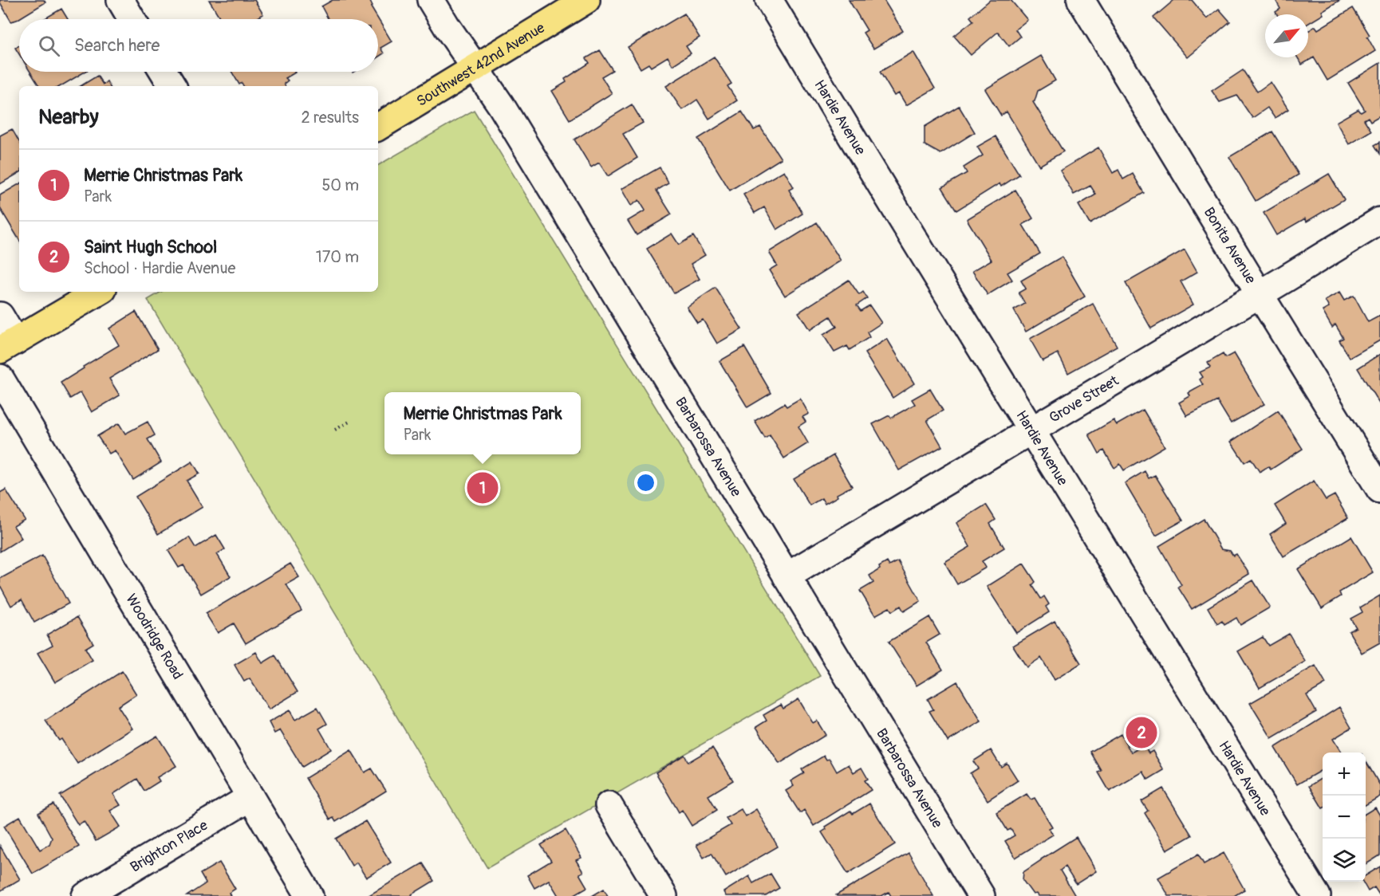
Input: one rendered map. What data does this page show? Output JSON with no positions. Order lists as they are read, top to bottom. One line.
{"streets":{"main road":["Southwest 42nd Avenue"],"street":["Hardie Avenue","Bonita Avenue","Grove Street","Barbarossa Avenue","Woodridge Road","Brighton Place"]},"crossings":[["Southwest 42nd Avenue","Barbarossa Avenue"],["Hardie Avenue","Grove Street"],["Bonita Avenue","Grove Street"],["Grove Street","Barbarossa Avenue"],["Woodridge Road","Brighton Place"]],"north":"top right","page":{"search":"Search here","heading":["Nearby","2 results"],"list":[{"mark":"1","name":"Merrie Christmas Park","note":"Park","value":"50 m"},{"mark":"2","name":"Saint Hugh School","note":"School · Hardie Avenue","value":"170 m"}],"popup":["Merrie Christmas Park","Park"],"pins":["1","2"],"map_buttons":["+","−"]}}
